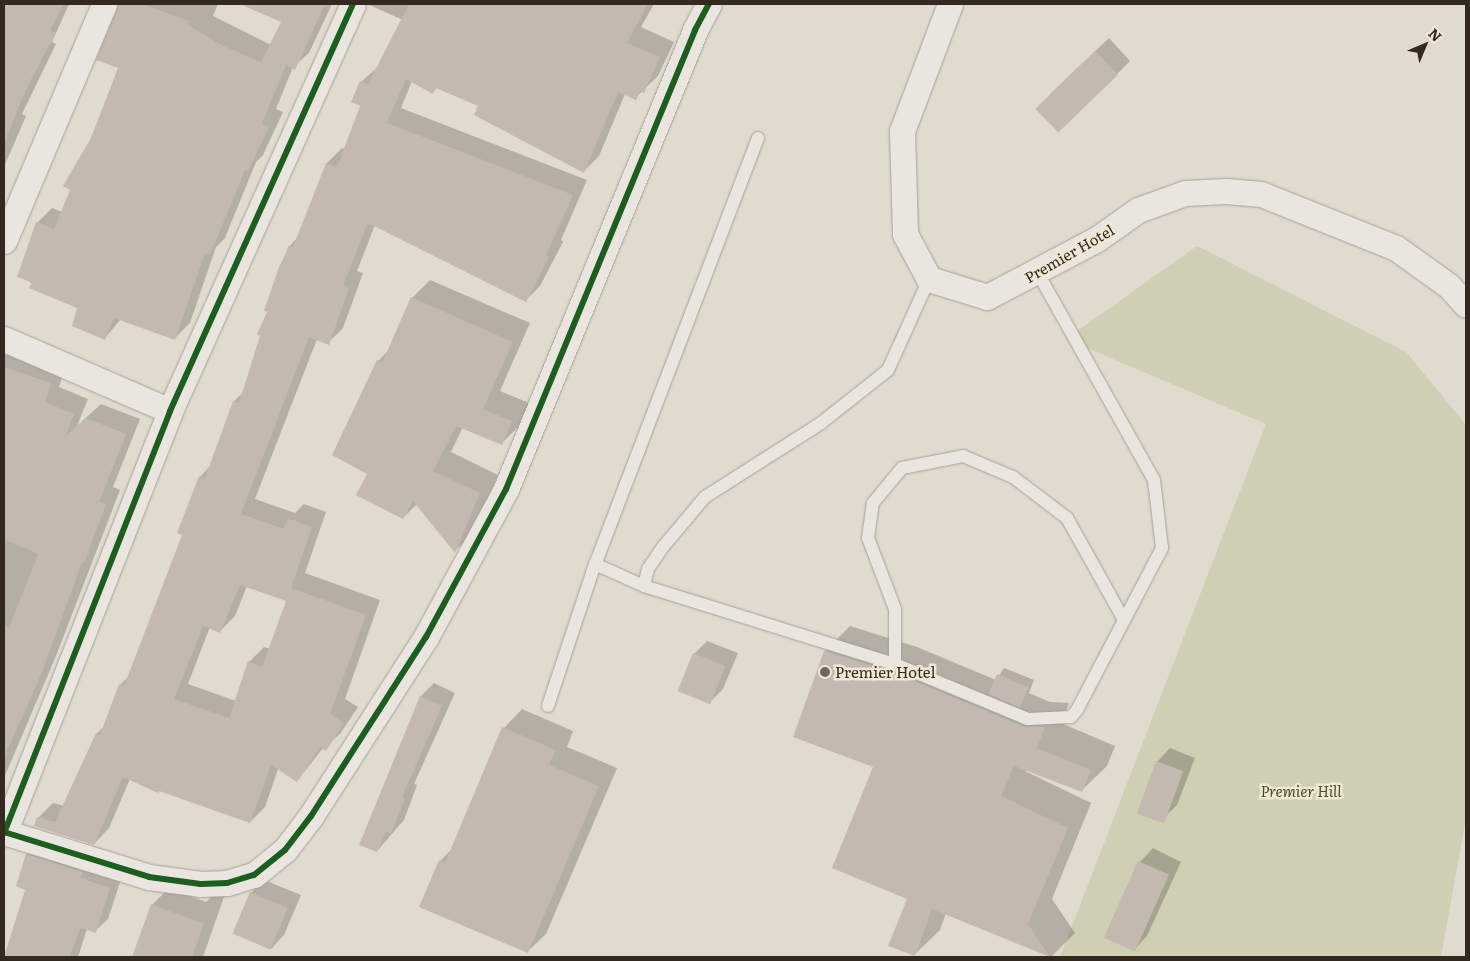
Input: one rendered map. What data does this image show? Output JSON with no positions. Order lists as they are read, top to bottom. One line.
{"streets":{"street":["Premier Hotel"]},"parks":["Premier Hill"],"places":["Premier Hotel"],"north":"top right"}
